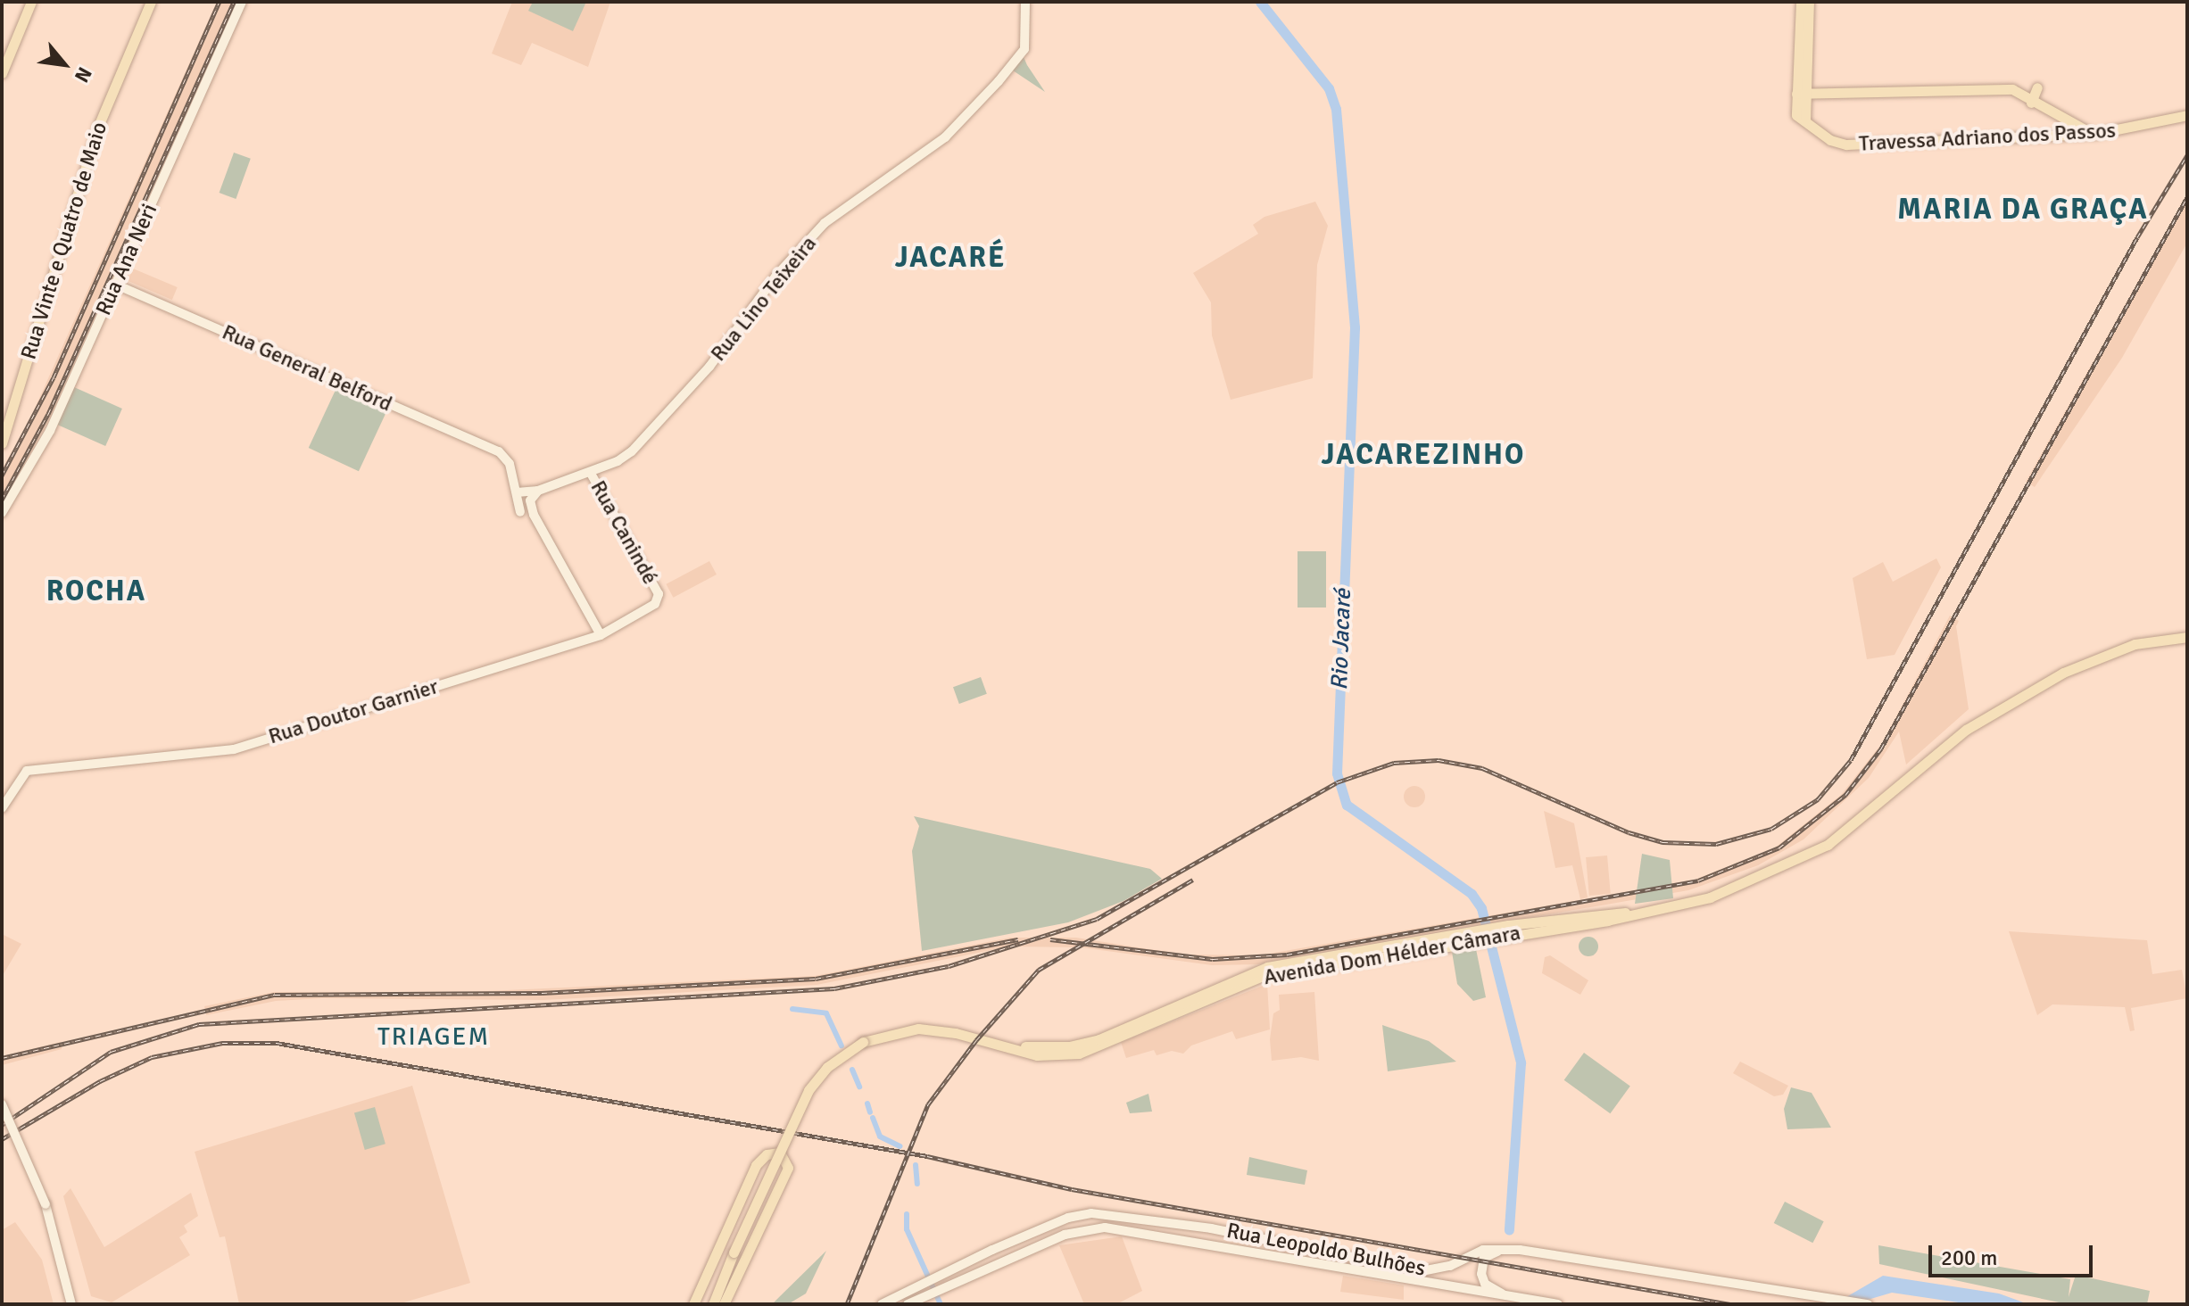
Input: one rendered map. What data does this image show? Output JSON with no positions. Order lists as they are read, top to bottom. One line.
{"streets":{"main road":["Travessa Adriano dos Passos","Rua Vinte e Quatro de Maio","Rua Ana Neri","Rua Lino Teixeira","Rua General Belford","Rua Canindé","Rua Doutor Garnier","Avenida Dom Hélder Câmara","Rua Leopoldo Bulhões"]},"crossings":[["Rua Ana Neri","Rua General Belford"],["Rua Lino Teixeira","Rua General Belford"],["Rua Lino Teixeira","Rua Canindé"],["Rua Canindé","Rua Doutor Garnier"]],"districts":["MARIA DA GRAÇA","JACARÉ","JACAREZINHO","ROCHA","TRIAGEM"],"water":["Rio Jacaré"],"scale_bar":"200 m","north":"bottom right"}
